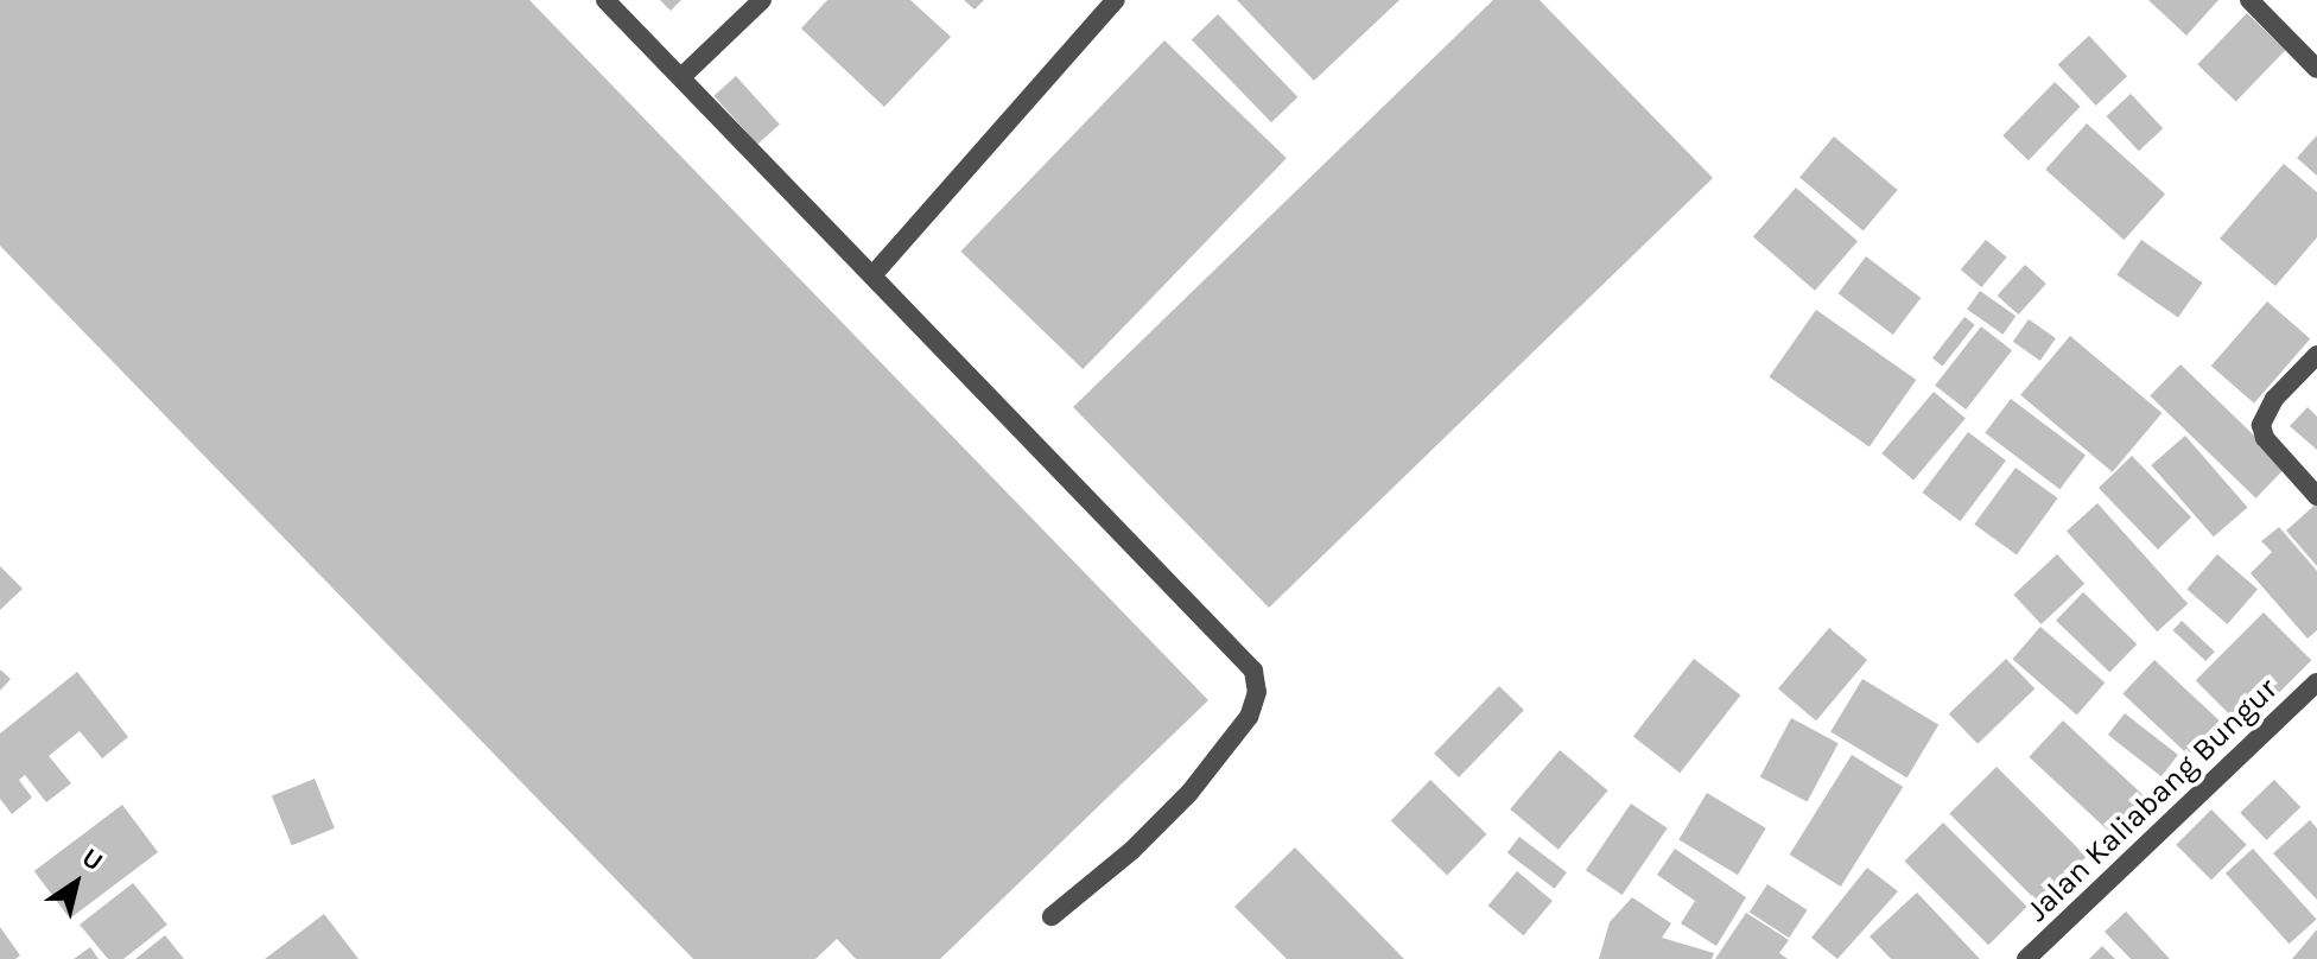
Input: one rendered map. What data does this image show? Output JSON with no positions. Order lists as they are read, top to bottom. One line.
{"streets":{"street":["Jalan Kaliabang Bungur"]},"north":"top right"}
